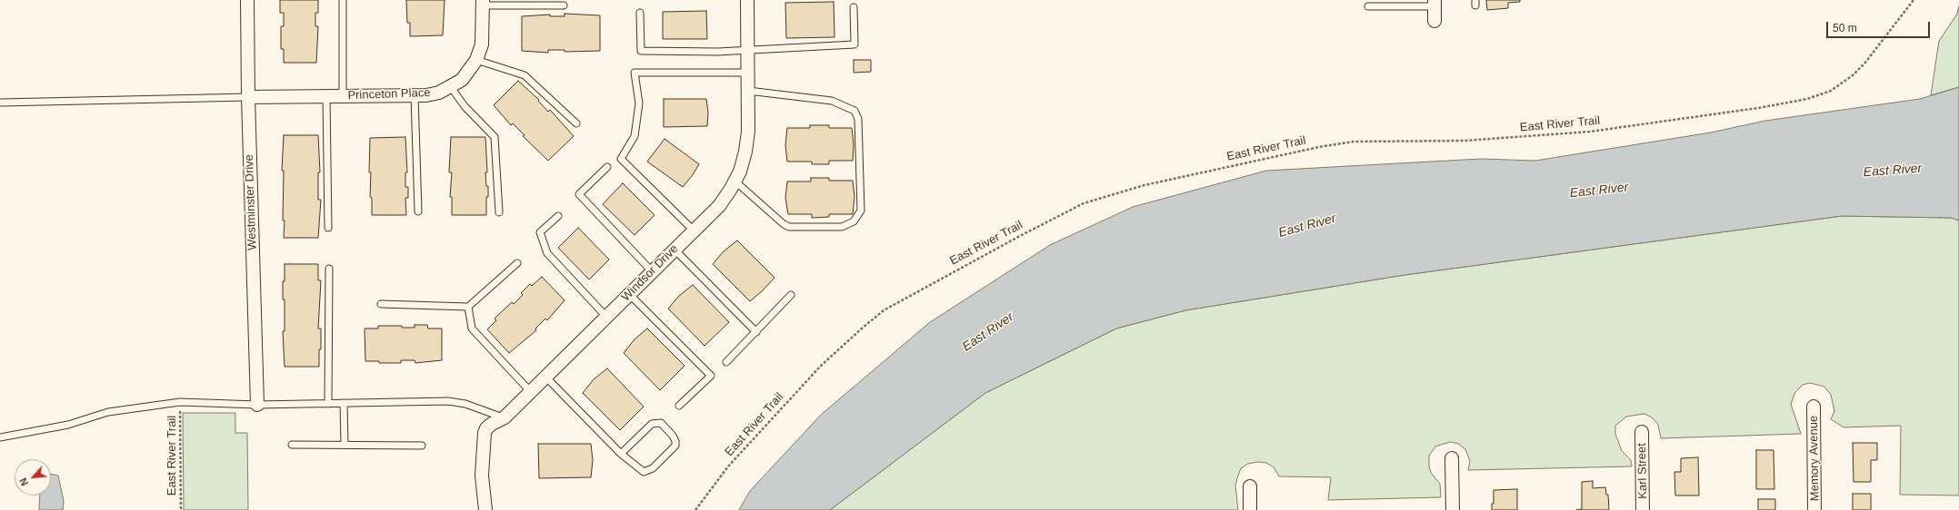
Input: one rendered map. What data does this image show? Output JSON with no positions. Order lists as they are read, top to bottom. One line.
{"streets":{"street":["Princeton Place","Westminster Drive","Windsor Drive","Memory Avenue","Karl Street"],"path":["East River Trail"]},"crossings":[["Princeton Place","Westminster Drive"]],"water":["East River"],"scale_bar":"50 m","north":"bottom left"}
